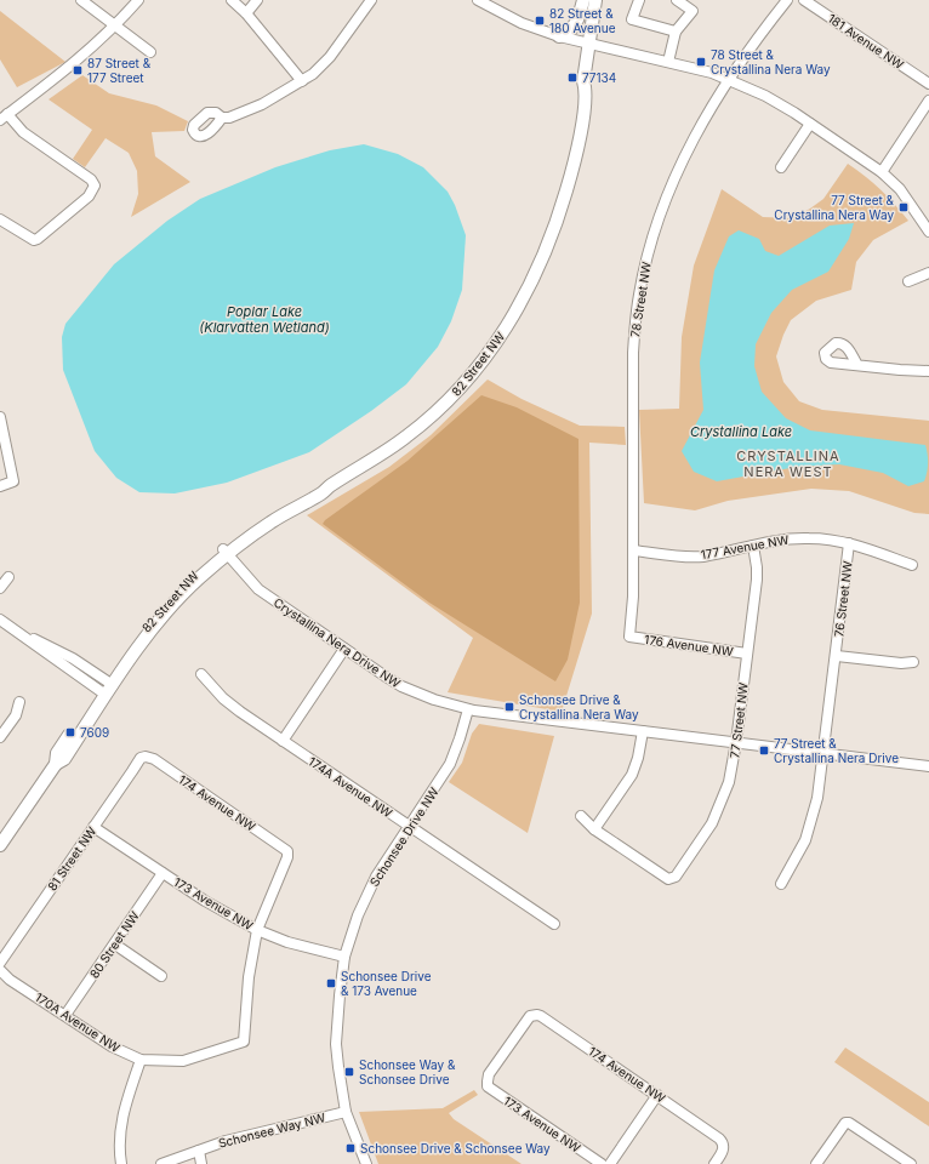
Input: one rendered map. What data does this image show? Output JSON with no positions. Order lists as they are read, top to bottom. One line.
{"streets":{"main road":["82 Street NW"],"street":["181 Avenue NW","78 Street NW","177 Avenue NW","76 Street NW","Crystallina Nera Drive NW","176 Avenue NW","77 Street NW","174A Avenue NW","174 Avenue NW","Schonsee Drive NW","81 Street NW","173 Avenue NW","80 Street NW","170A Avenue NW","Schonsee Way NW"]},"crossings":[["78 Street NW","177 Avenue NW"],["78 Street NW","176 Avenue NW"],["82 Street NW","Crystallina Nera Drive NW"],["177 Avenue NW","76 Street NW"],["177 Avenue NW","77 Street NW"],["76 Street NW","Crystallina Nera Drive NW"],["Crystallina Nera Drive NW","77 Street NW"],["Crystallina Nera Drive NW","Schonsee Drive NW"],["176 Avenue NW","77 Street NW"],["174A Avenue NW","Schonsee Drive NW"],["174 Avenue NW","81 Street NW"],["174 Avenue NW","173 Avenue NW"],["174 Avenue NW","170A Avenue NW"],["Schonsee Drive NW","173 Avenue NW"],["Schonsee Drive NW","Schonsee Way NW"],["81 Street NW","173 Avenue NW"],["173 Avenue NW","80 Street NW"],["173 Avenue NW","170A Avenue NW"],["80 Street NW","170A Avenue NW"]],"districts":["CRYSTALLINA NERA WEST"],"water":["Poplar Lake (Klarvatten Wetland)","Crystallina Lake"],"places":{"transit":["82 Street & 180 Avenue","78 Street & Crystallina Nera Way","87 Street & 177 Street","77134","77 Street & Crystallina Nera Way","Schonsee Drive & Crystallina Nera Way","7609","77 Street & Crystallina Nera Drive","Schonsee Drive & 173 Avenue","Schonsee Way & Schonsee Drive","Schonsee Drive & Schonsee Way"]}}
